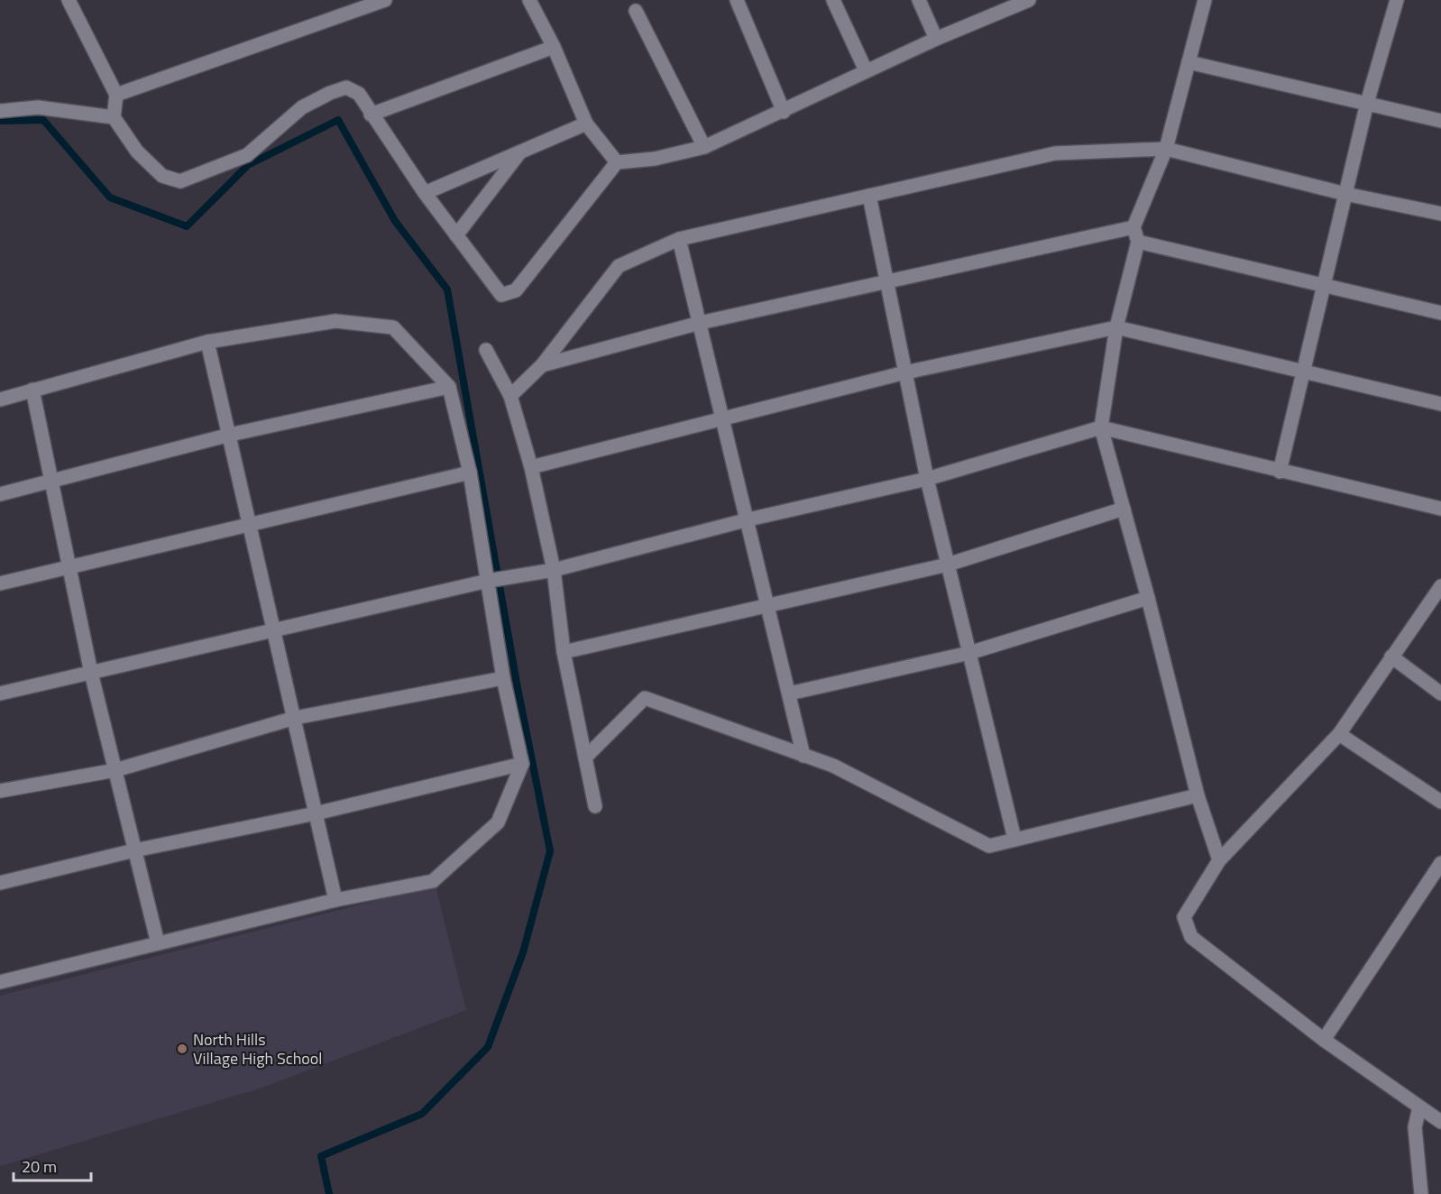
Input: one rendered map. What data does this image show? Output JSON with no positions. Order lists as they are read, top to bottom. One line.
{"places":["North Hills Village High School"],"scale_bar":"20 m"}
